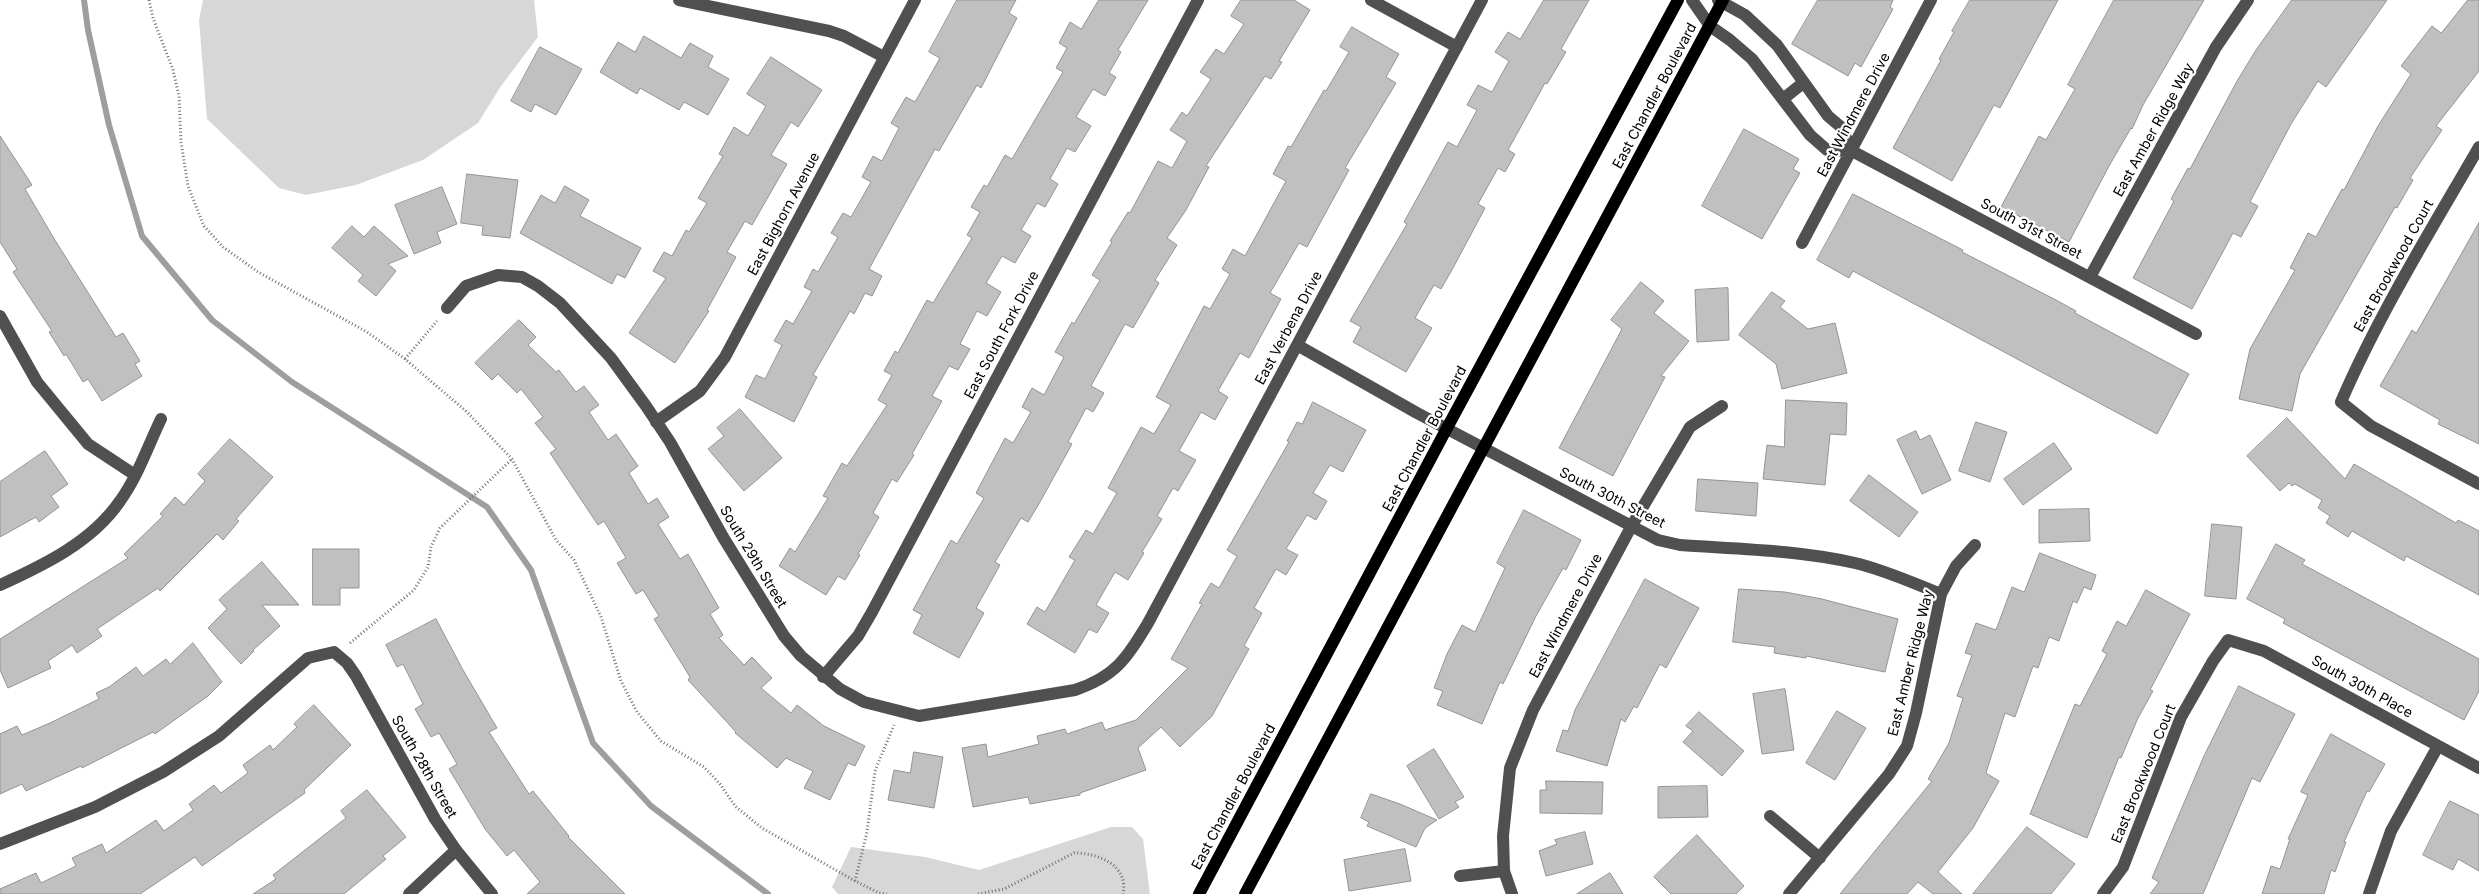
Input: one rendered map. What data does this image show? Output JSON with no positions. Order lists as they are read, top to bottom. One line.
{"streets":{"main road":["East Chandler Boulevard"],"street":["East Windmere Drive","East Amber Ridge Way","East Bighorn Avenue","South 31st Street","East Brookwood Court","East Verbena Drive","East South Fork Drive","South 30th Street","South 29th Street","South 30th Place","South 28th Street"]},"crossings":[["East Chandler Boulevard","South 31st Street"],["East Chandler Boulevard","South 30th Street"],["East Windmere Drive","South 31st Street"],["East Windmere Drive","South 30th Street"],["East Amber Ridge Way","South 31st Street"],["East Amber Ridge Way","South 30th Street"],["East Bighorn Avenue","South 29th Street"],["East Brookwood Court","South 30th Place"],["East Verbena Drive","South 30th Street"],["East Verbena Drive","South 29th Street"],["East South Fork Drive","South 29th Street"]]}
